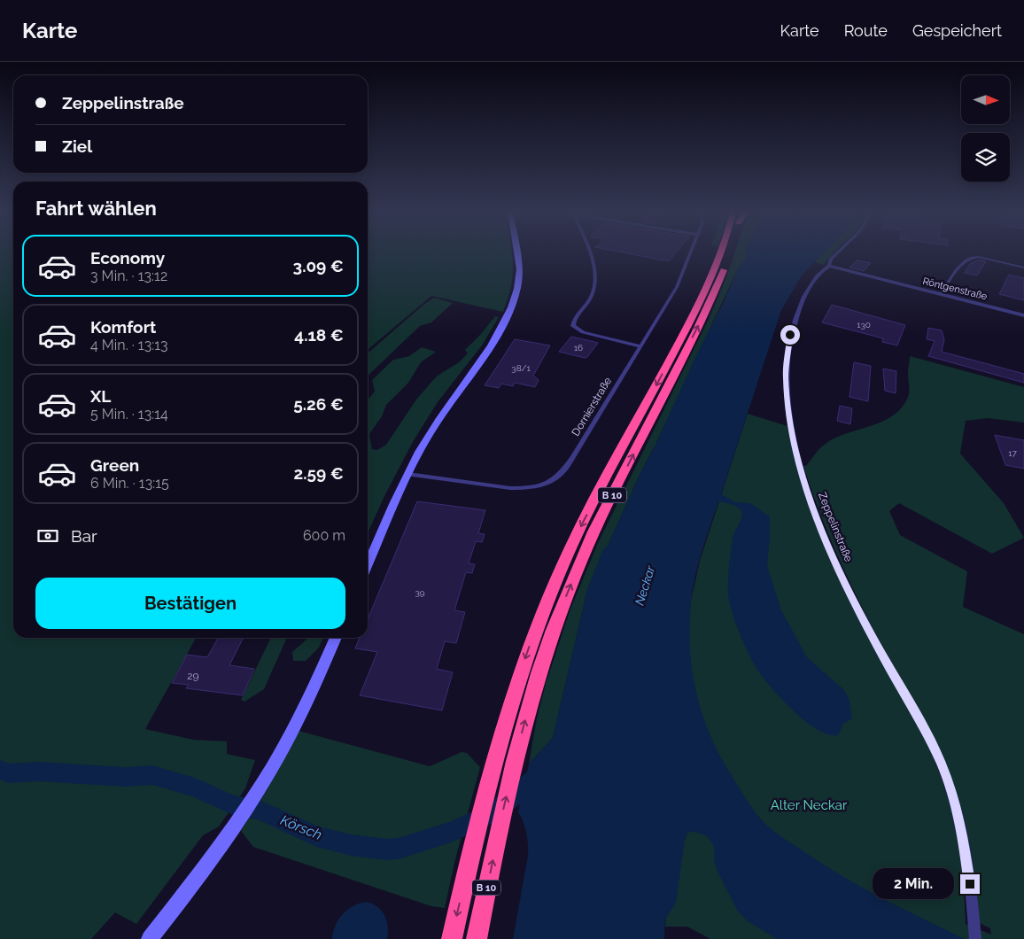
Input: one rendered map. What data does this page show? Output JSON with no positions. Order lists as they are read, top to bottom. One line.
{"streets":{"highway":["B 10"],"street":["Röntgenstraße","Dornierstraße","Zeppelinstraße"]},"crossings":[["Röntgenstraße","Zeppelinstraße"]],"water":["Neckar","Körsch"],"parks":["Alter Neckar"],"house_numbers":["130","16","38/1","17","39","29"],"north":"right","page":{"header":"Karte","nav":["Karte","Route","Gespeichert"],"banner":["Zeppelinstraße","Ziel"],"heading":"Fahrt wählen","list":[{"name":"Economy","note":"3 Min. · 13:12","value":"3.09 €"},{"name":"Komfort","note":"4 Min. · 13:13","value":"4.18 €"},{"name":"XL","note":"5 Min. · 13:14","value":"5.26 €"},{"name":"Green","note":"6 Min. · 13:15","value":"2.59 €"}],"pay":["Bar","600 m"],"buttons":"Bestätigen","bubble":"2 Min."}}
